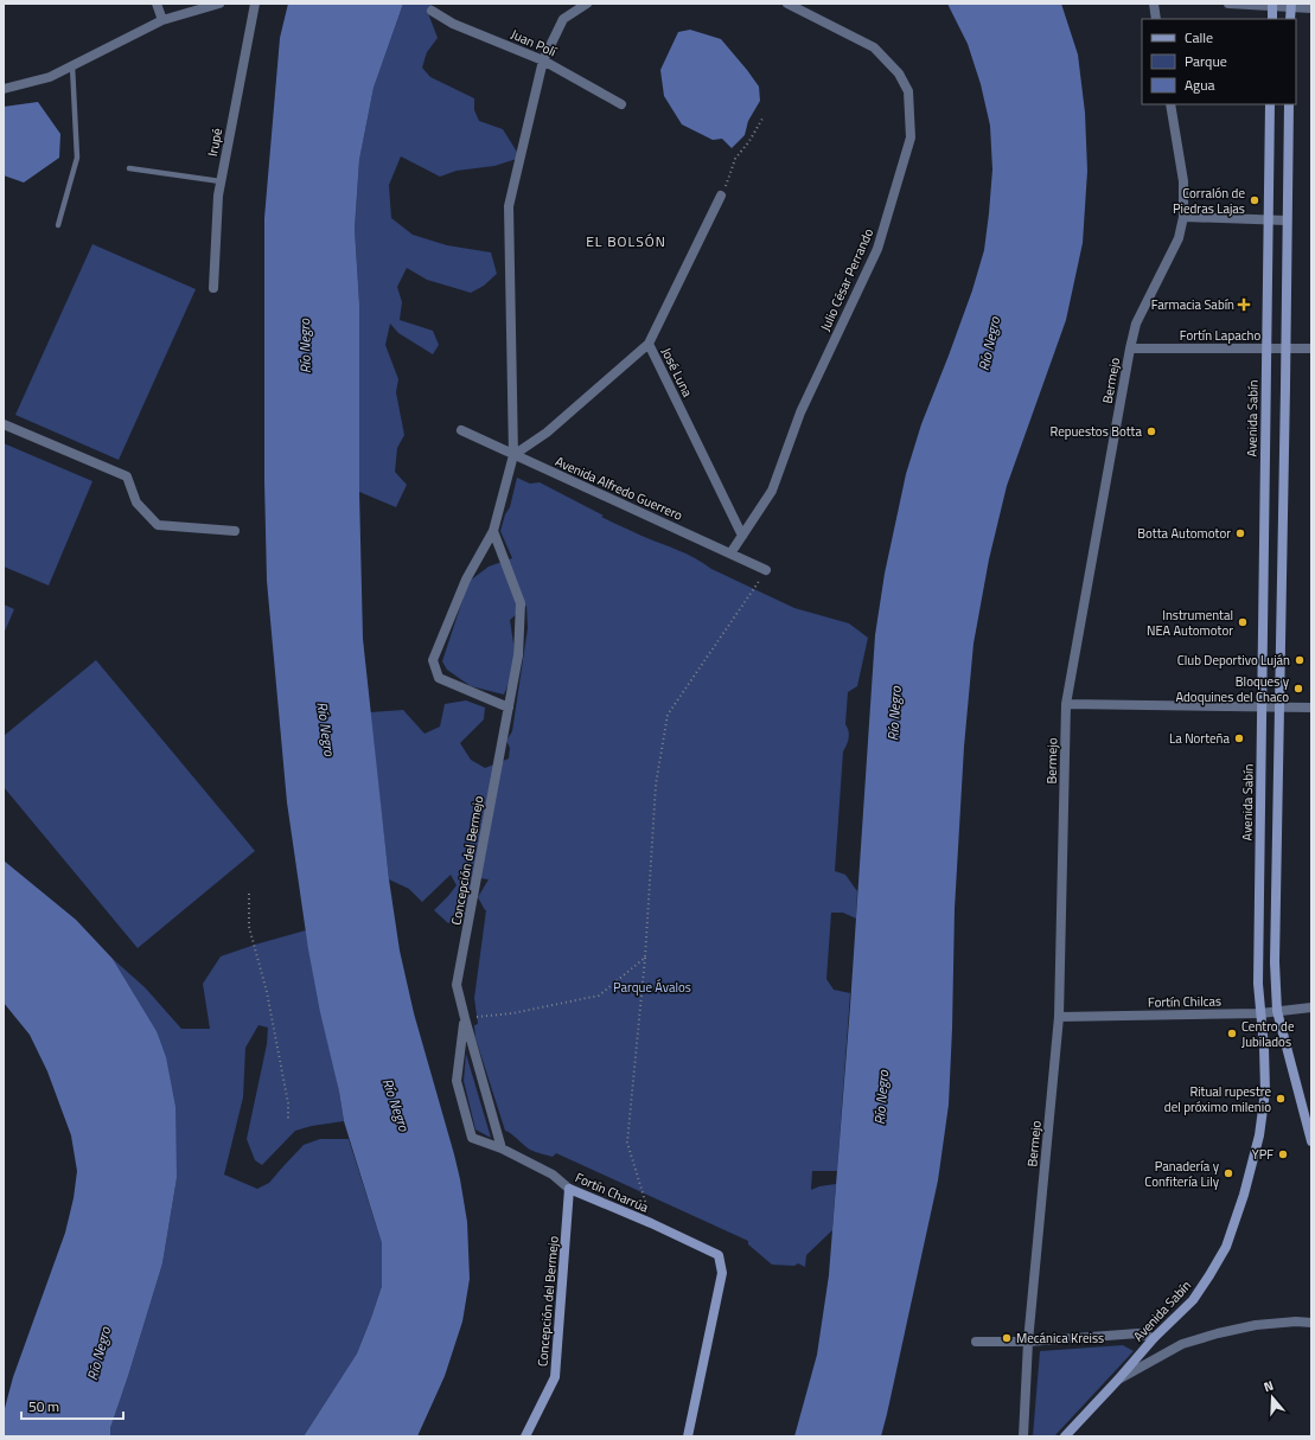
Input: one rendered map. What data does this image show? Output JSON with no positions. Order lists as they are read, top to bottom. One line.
{"streets":{"main road":["Avenida Sabín","Concepción del Bermejo","Fortín Charrúa"],"street":["Juan Polí","Irupé","Julio César Perrando","Fortín Lapacho","José Luna","Bermejo","Avenida Alfredo Guerrero","Fortín Chilcas"]},"crossings":[["Julio César Perrando","José Luna"],["Julio César Perrando","Avenida Alfredo Guerrero"],["Fortín Lapacho","Bermejo"],["Fortín Lapacho","Avenida Sabín"],["Bermejo","Fortín Chilcas"],["Avenida Sabín","Fortín Chilcas"],["Concepción del Bermejo","Fortín Charrúa"]],"districts":["EL BOLSÓN"],"water":["Río Negro"],"parks":["Parque Ávalos"],"places":{"other":["Corralón de Piedras Lajas","Repuestos Botta","Botta Automotor","Instrumental NEA Automotor","Club Deportivo Luján","Bloques y Adoquines del Chaco","La Norteña","Centro de Jubilados","Ritual rupestre del próximo milenio","YPF","Panadería y Confitería Lily","Mecánica Kreiss"],"health":["Farmacia Sabín"]},"legend":["Calle","Parque","Agua"],"scale_bar":"50 m","north":"top"}
